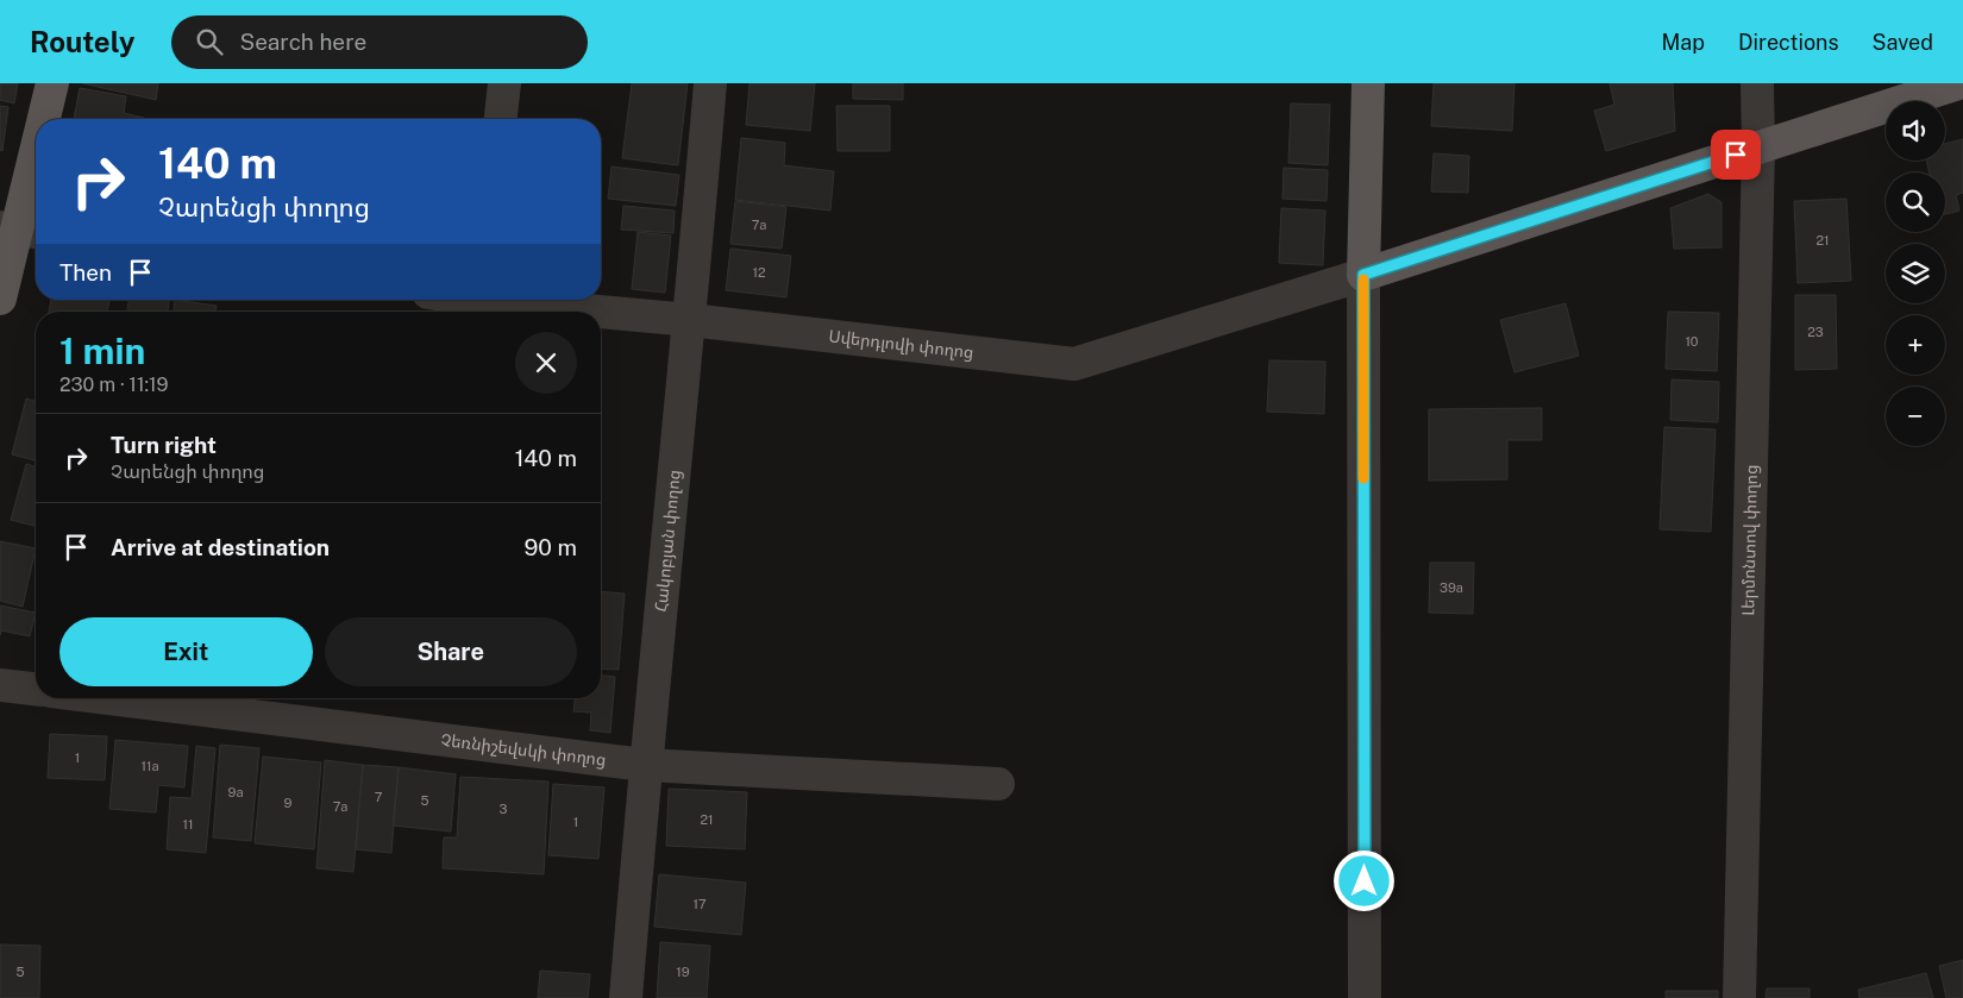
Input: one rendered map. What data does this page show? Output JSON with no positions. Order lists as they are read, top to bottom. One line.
{"streets":{"street":["Սվերդլովի փողոց","Հակոբյան փողոց","Լերմոնտով փողոց","Չեռնիշեվսկի փողոց"]},"crossings":[["Սվերդլովի փողոց","Հակոբյան փողոց"],["Հակոբյան փողոց","Չեռնիշեվսկի փողոց"]],"house_numbers":["7a","21","12","23","10","39a","1","11a","9a","7","5","9","7a","3","21","1","11","17","5","19"],"page":{"header":"Routely","search":"Search here","nav":["Map","Directions","Saved"],"map_buttons":["+","−"],"turn":["140 m","Չարենցի փողոց"],"then":"Then","heading":["1 min","230 m · 11:19"],"list":[{"name":"Turn right","note":"Չարենցի փողոց","value":"140 m"},{"name":"Arrive at destination","value":"90 m"}],"buttons":["Exit","Share"]}}
